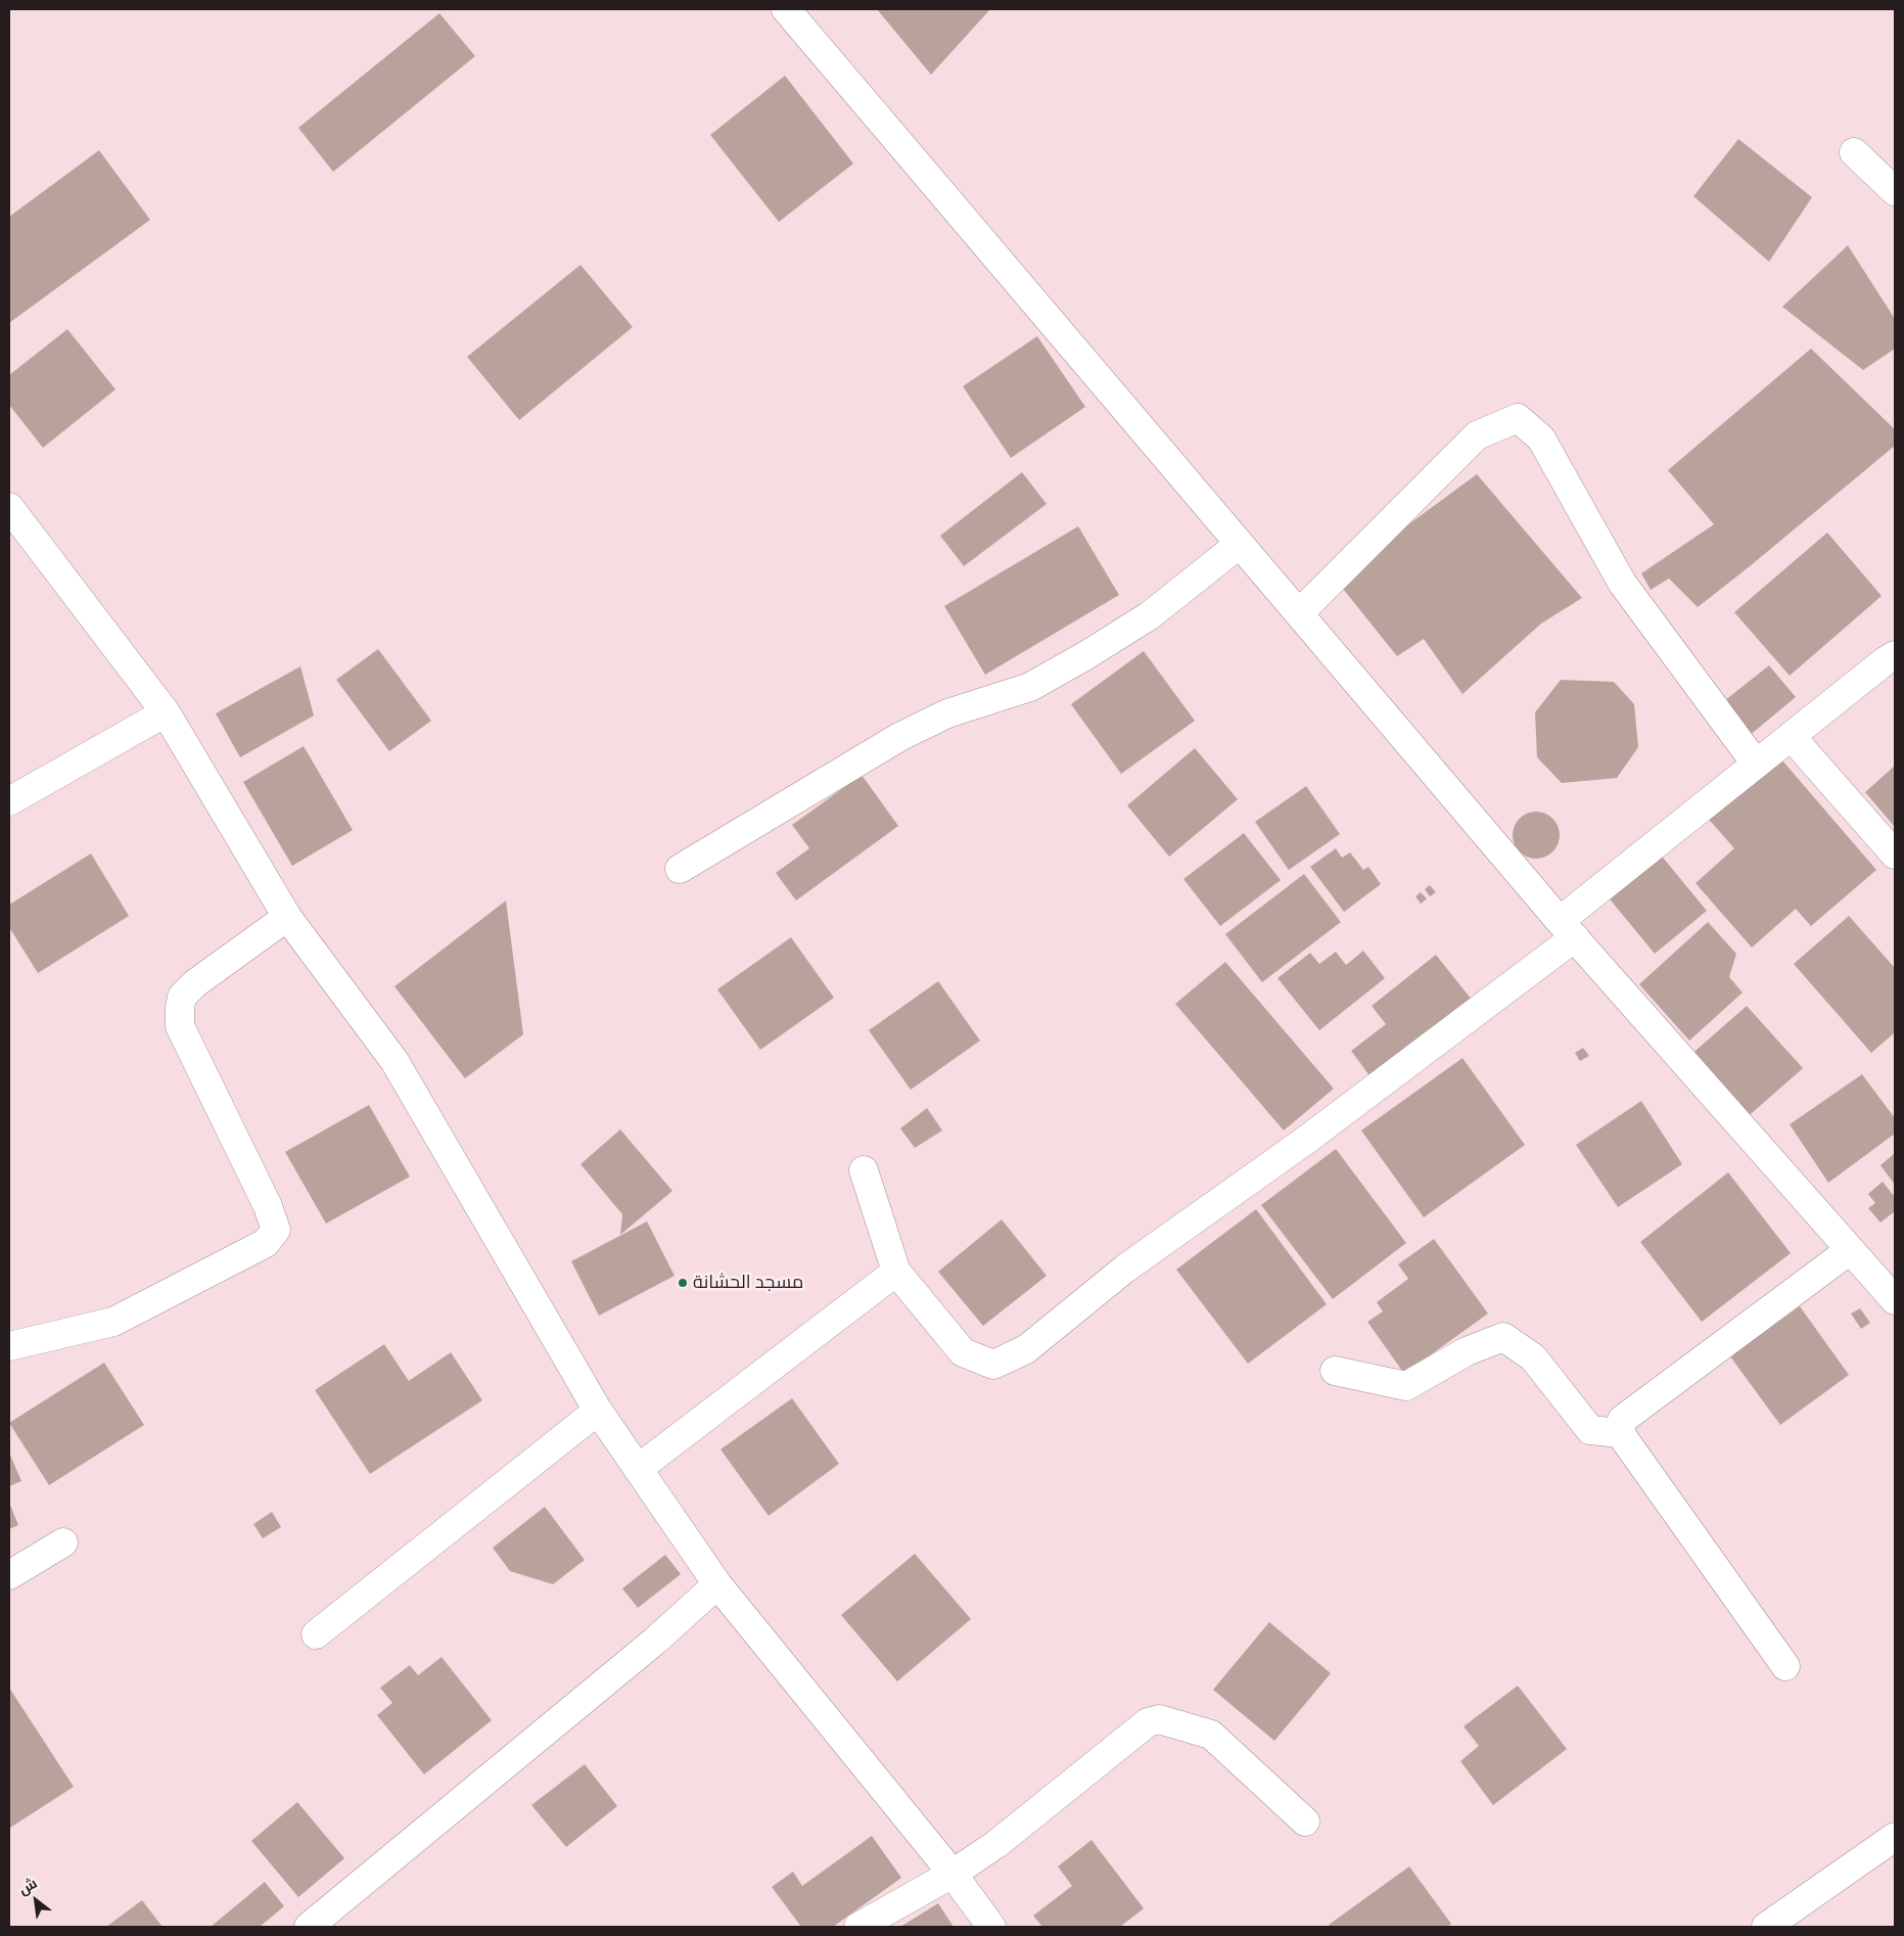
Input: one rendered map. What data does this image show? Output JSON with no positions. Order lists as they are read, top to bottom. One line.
{"places":["مسجد الحشانة"],"north":"top left"}
